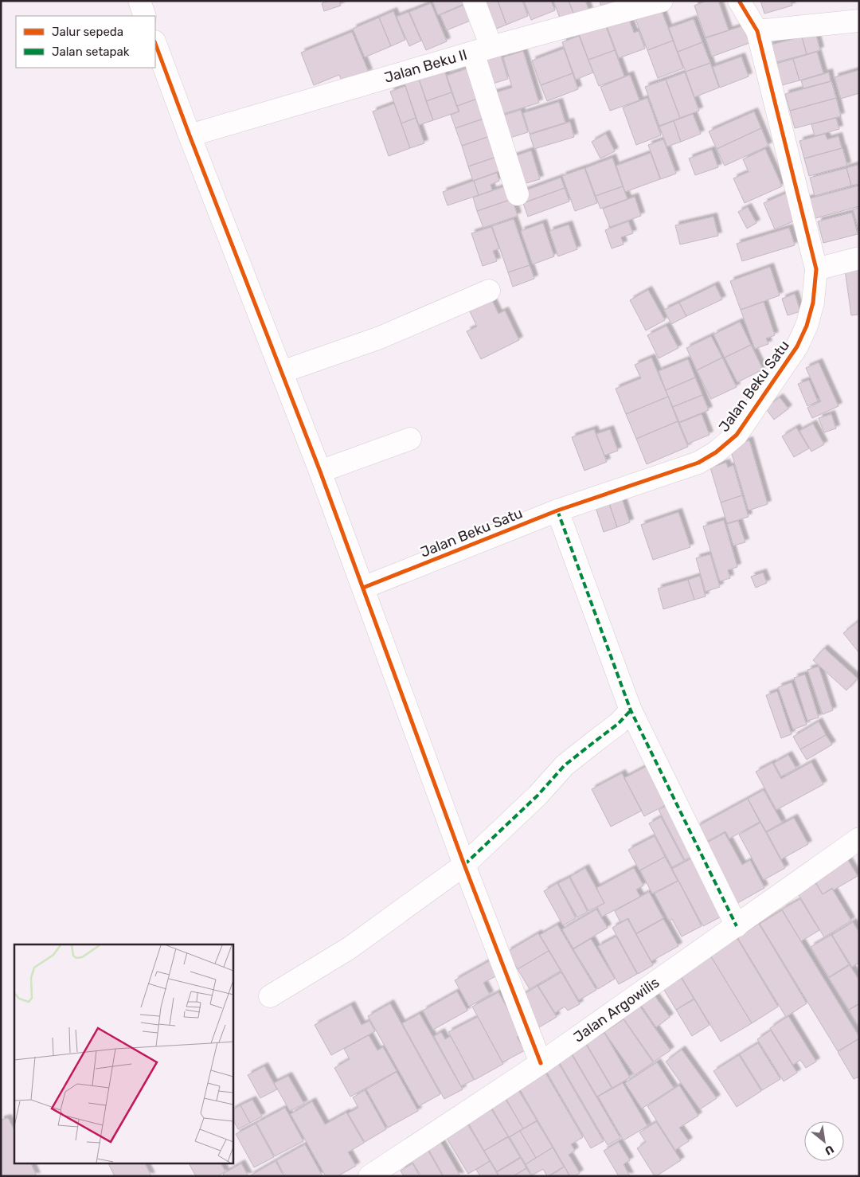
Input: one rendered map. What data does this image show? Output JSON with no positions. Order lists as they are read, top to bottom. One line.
{"streets":{"street":["Jalan Beku II","Jalan Beku Satu","Jalan Argowilis"]},"legend":["Jalur sepeda","Jalan setapak"],"north":"bottom right"}
